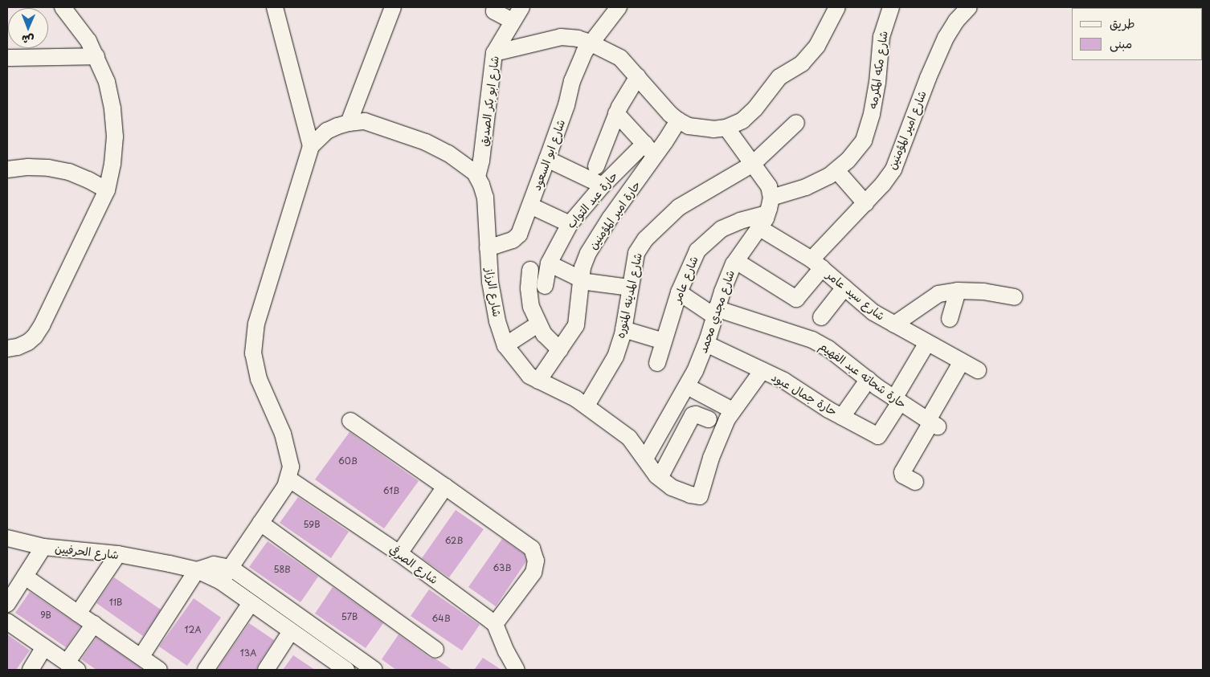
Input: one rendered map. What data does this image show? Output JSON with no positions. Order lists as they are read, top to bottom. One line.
{"streets":{"street":["شارع مكه المكرمه","شارع ابو بكر الصديق","شارع امير المؤمنين","شارع ابو السعود","حارة عبد التواب","حارة امير المؤمنين","شارع عامر","شارع الرزاز","شارع المدينه المنوره","شارع سيد عامر","شارع مجدي محمد","حارة شحاته عبد الفهيم","حارة جمال عبود","شارع الحرفيين","شارع الصرفي"]},"crossings":[["شارع مكه المكرمه","شارع مجدي محمد"],["شارع ابو بكر الصديق","شارع الرزاز"],["شارع امير المؤمنين","شارع سيد عامر"],["شارع امير المؤمنين","شارع مجدي محمد"],["شارع ابو السعود","شارع الرزاز"],["حارة امير المؤمنين","شارع الرزاز"],["شارع عامر","شارع مجدي محمد"],["شارع عامر","حارة شحاته عبد الفهيم"],["شارع الرزاز","شارع المدينه المنوره"],["شارع الرزاز","شارع مجدي محمد"],["شارع سيد عامر","شارع مجدي محمد"],["شارع مجدي محمد","حارة شحاته عبد الفهيم"],["شارع مجدي محمد","حارة جمال عبود"],["حارة شحاته عبد الفهيم","حارة جمال عبود"]],"house_numbers":["60B","61B","59B","62B","63B","58B","11B","9B","57B","64B","12A","13A"],"legend":["طريق","مبنى"],"north":"bottom"}
